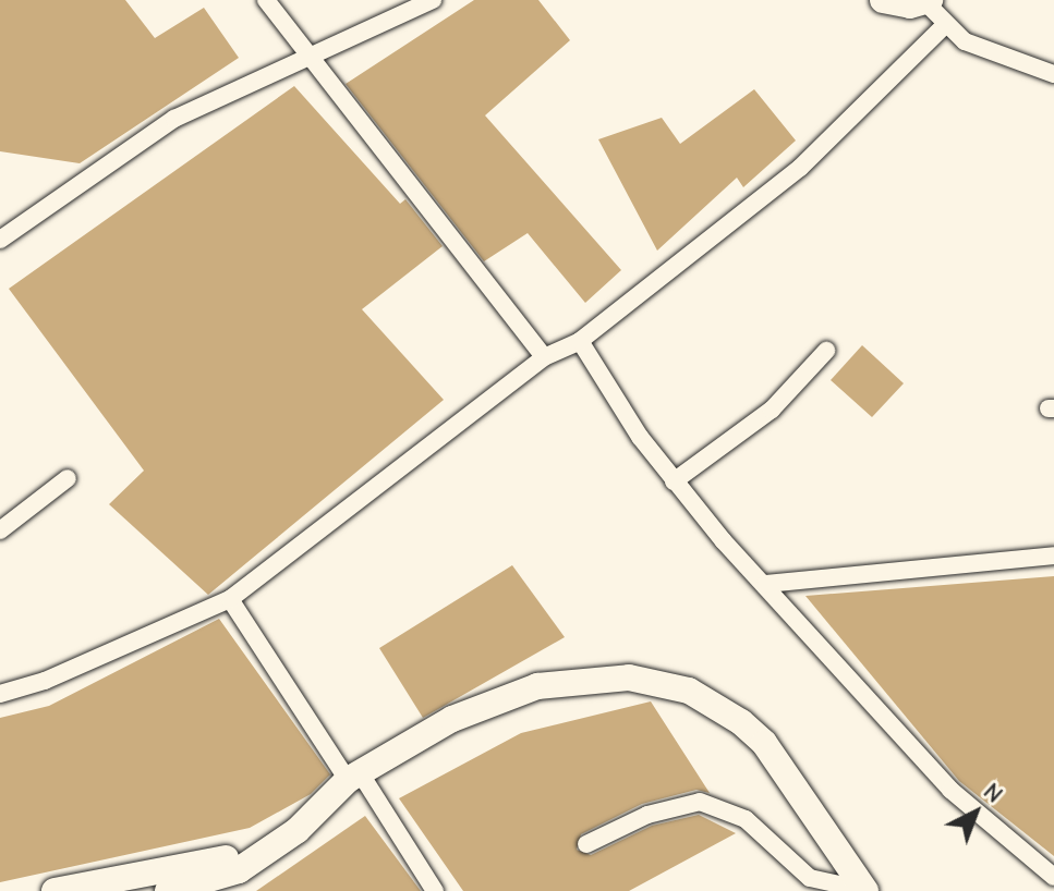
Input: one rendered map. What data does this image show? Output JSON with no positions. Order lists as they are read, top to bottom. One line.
{"north":"top right"}
